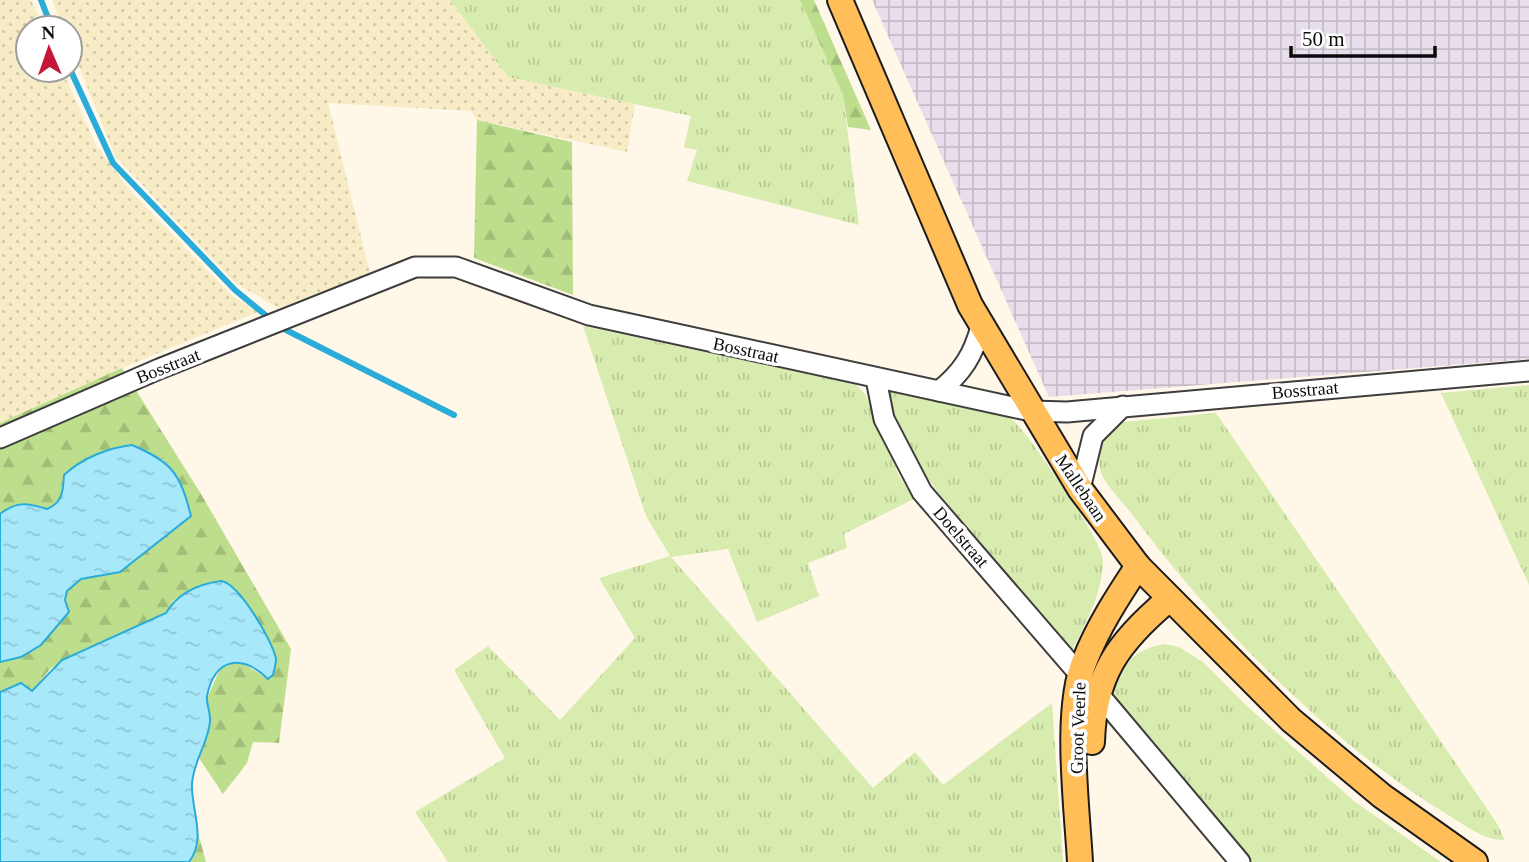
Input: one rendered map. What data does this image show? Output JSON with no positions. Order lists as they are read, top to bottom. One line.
{"streets":{"main road":["Mallebaan","Groot Veerle"],"street":["Bosstraat","Doelstraat"]},"crossings":[["Bosstraat","Mallebaan"],["Bosstraat","Doelstraat"],["Mallebaan","Groot Veerle"],["Doelstraat","Groot Veerle"]],"scale_bar":"50 m","north":"top"}
